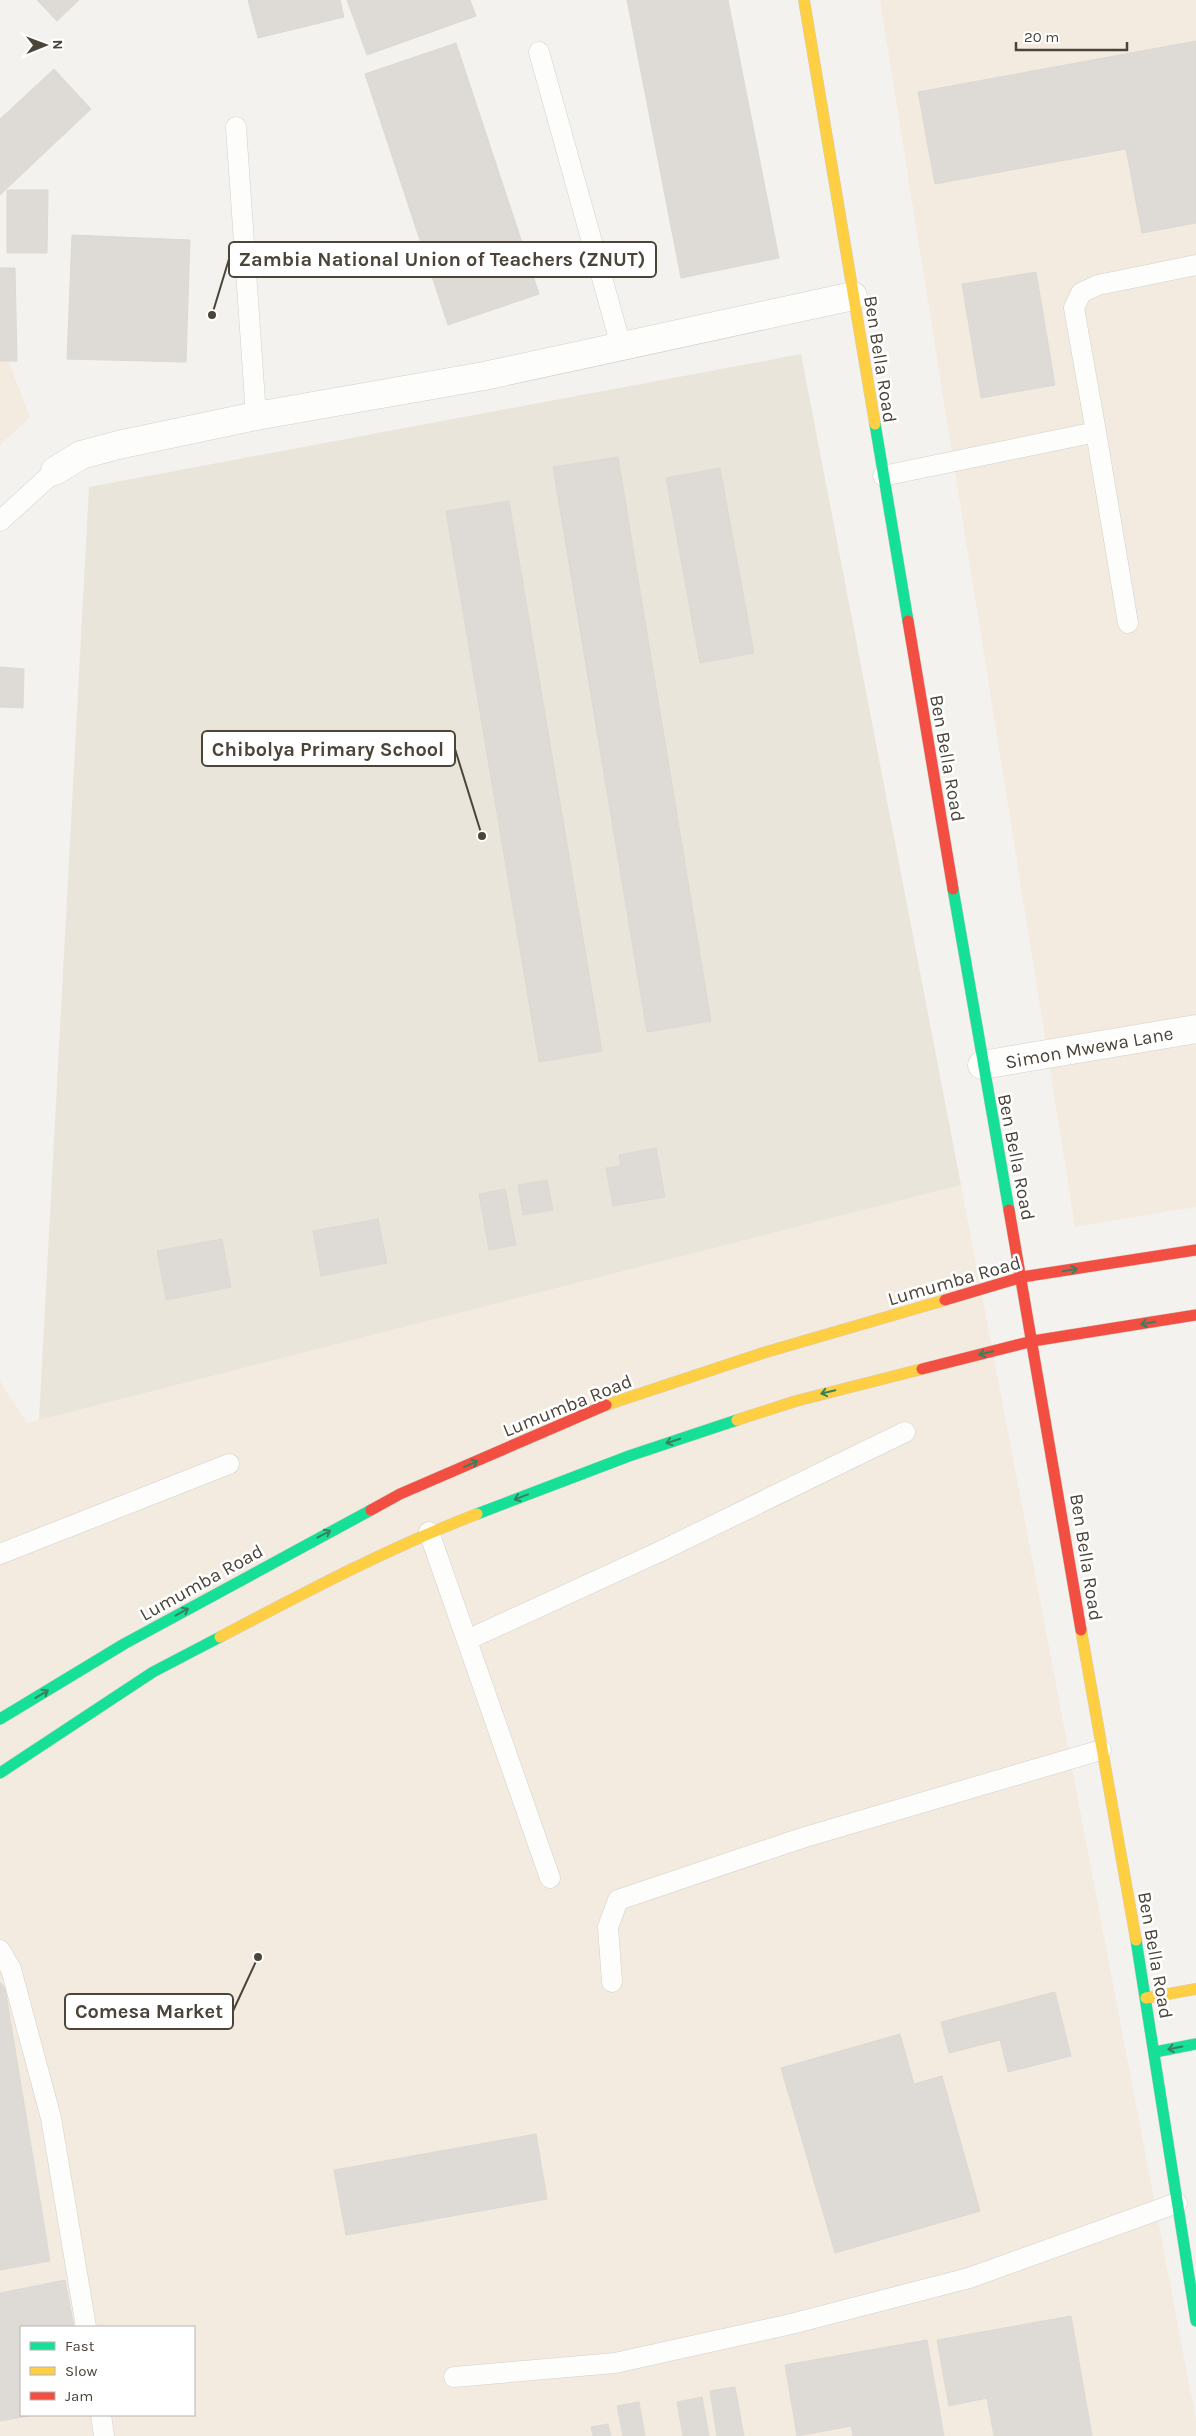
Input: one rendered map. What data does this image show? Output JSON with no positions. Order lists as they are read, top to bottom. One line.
{"streets":{"main road":["Ben Bella Road","Lumumba Road"],"street":["Simon Mwewa Lane"]},"crossings":[["Ben Bella Road","Simon Mwewa Lane"],["Ben Bella Road","Lumumba Road"]],"places":["Zambia National Union of Teachers (ZNUT)","Chibolya Primary School","Comesa Market"],"legend":["Fast","Slow","Jam"],"scale_bar":"20 m","north":"right"}
